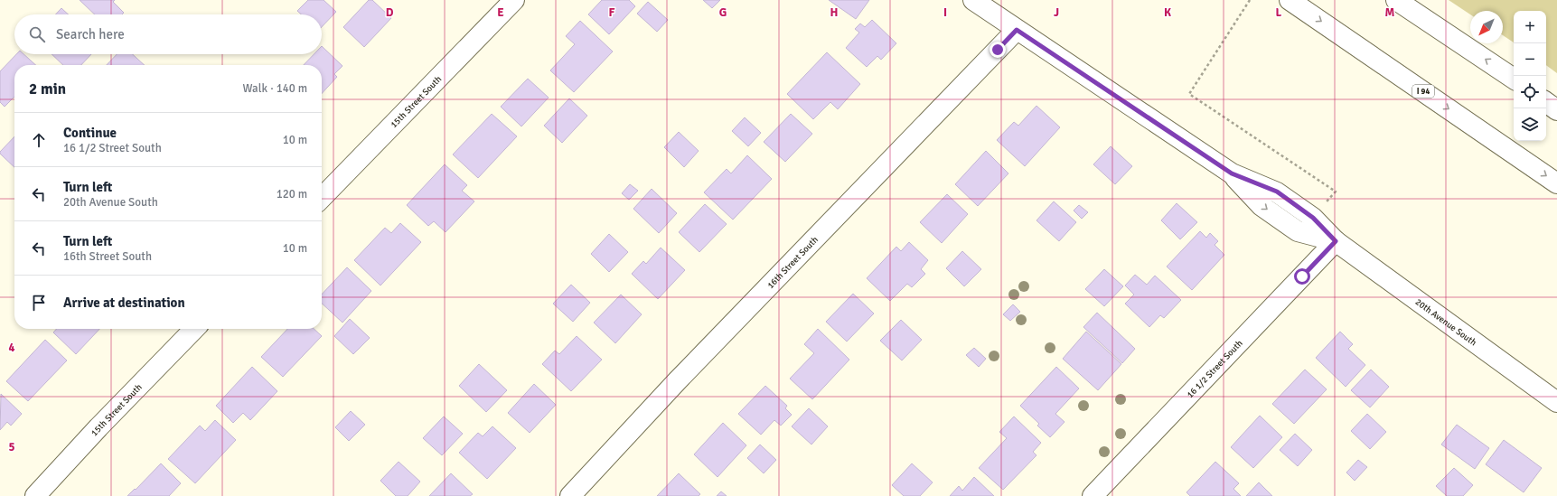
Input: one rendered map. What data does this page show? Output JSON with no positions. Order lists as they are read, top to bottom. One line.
{"streets":{"main road":["I 94","15th Street South","16th Street South","20th Avenue South","16 1/2 Street South"]},"crossings":[["16th Street South","20th Avenue South"],["20th Avenue South","16 1/2 Street South"]],"north":"bottom left","page":{"map_buttons":["+","−"],"search":"Search here","heading":["2 min","Walk · 140 m"],"list":[["Continue","16 1/2 Street South","10 m"],["Turn left","20th Avenue South","120 m"],["Turn left","16th Street South","10 m"],"Arrive at destination"]},"grid":{"columns":["D","E","F","G","H","I","J","K","L","M"],"rows":["4","5"]}}
